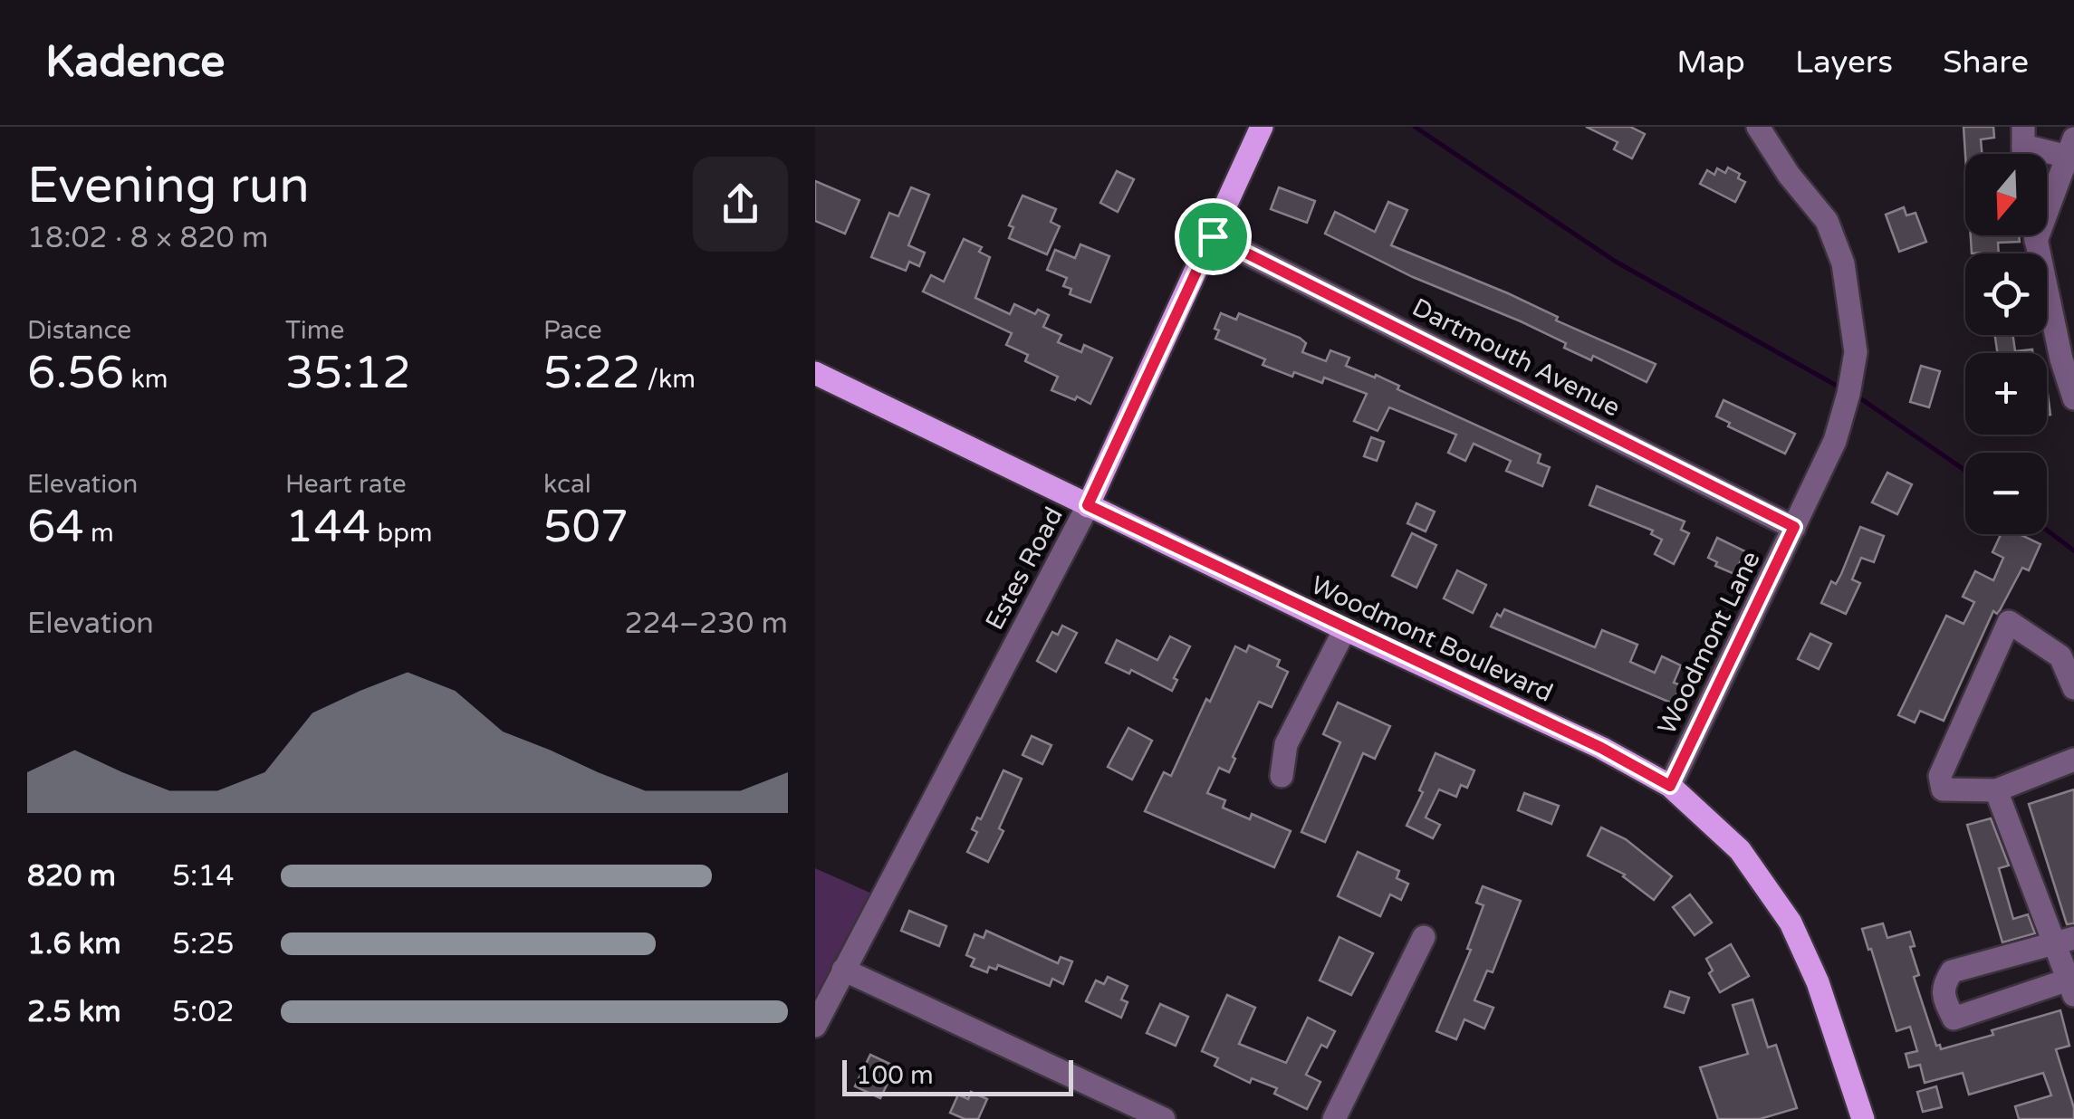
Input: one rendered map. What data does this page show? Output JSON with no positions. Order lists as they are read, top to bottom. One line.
{"streets":{"main road":["Estes Road","Woodmont Boulevard"],"street":["Dartmouth Avenue","Woodmont Lane"]},"crossings":[["Dartmouth Avenue","Estes Road"],["Dartmouth Avenue","Woodmont Lane"],["Estes Road","Woodmont Boulevard"],["Woodmont Boulevard","Woodmont Lane"]],"scale_bar":"100 m","north":"bottom","page":{"header":"Kadence","nav":["Map","Layers","Share"],"heading":["Evening run","18:02 · 8 × 820 m"],"map_buttons":["+","−"],"stats":[["Distance","6.56 km"],["Time","35:12"],["Pace","5:22 /km"],["Elevation","64 m"],["Heart rate","144 bpm"],["kcal","507"]],"chart":["Elevation","224–230 m"],"list":[{"name":"820 m","note":"5:14"},{"name":"1.6 km","note":"5:25"},{"name":"2.5 km","note":"5:02"}],"scale":"100 m"}}
